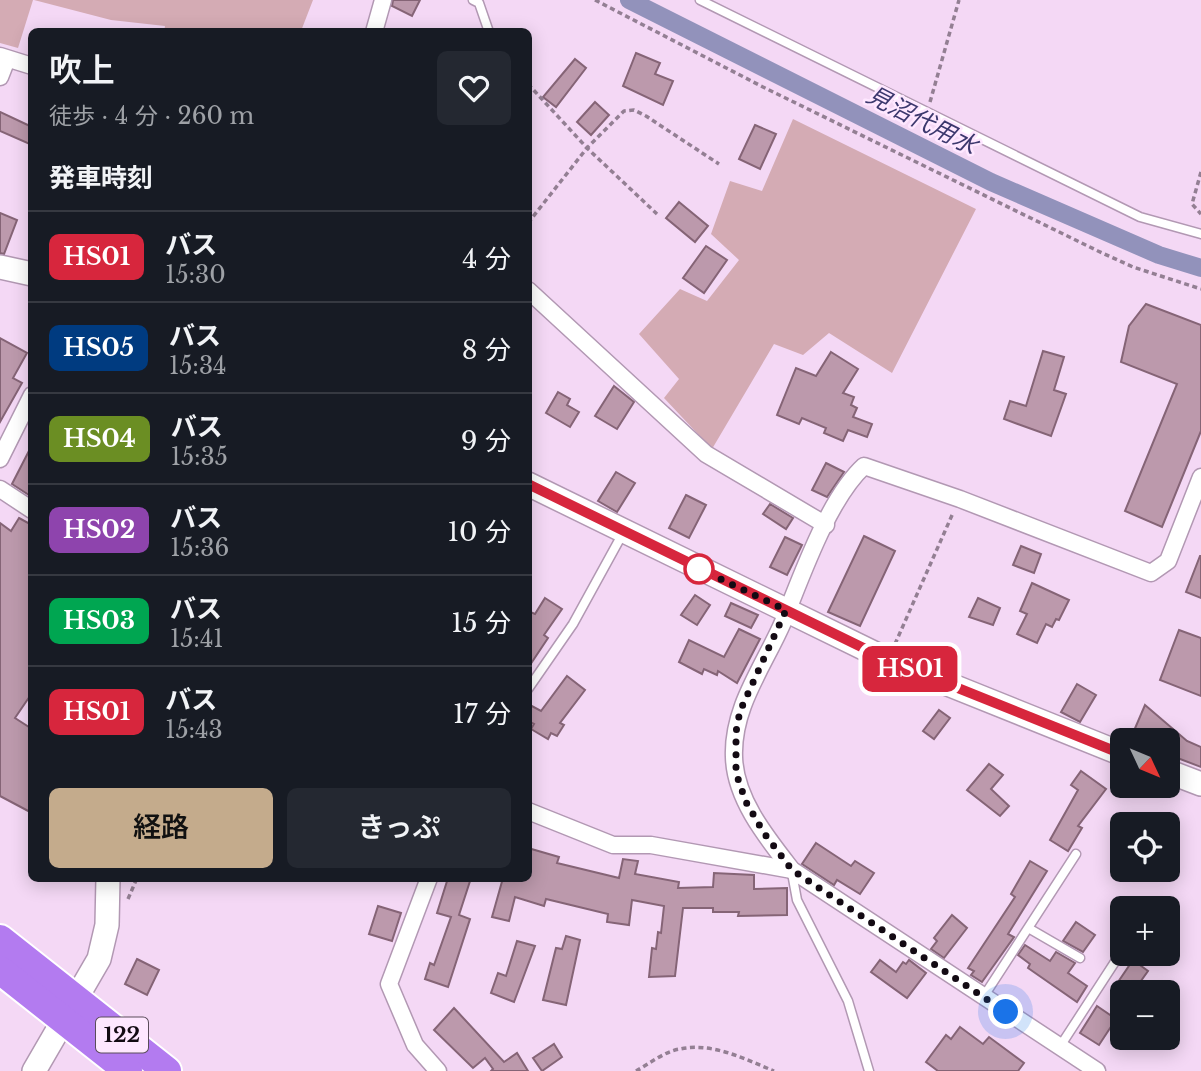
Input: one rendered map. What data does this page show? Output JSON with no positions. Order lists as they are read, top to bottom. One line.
{"streets":{"highway":["122"]},"water":["見沼代用水"],"lines":["bus line HS01"],"north":"bottom right","page":{"on_map":"HS01","heading":[["吹上","徒歩 · 4 分 · 260 m"],"発車時刻"],"list":[{"mark":"HS01","name":"バス","note":"15:30","value":"4 分"},{"mark":"HS05","name":"バス","note":"15:34","value":"8 分"},{"mark":"HS04","name":"バス","note":"15:35","value":"9 分"},{"mark":"HS02","name":"バス","note":"15:36","value":"10 分"},{"mark":"HS03","name":"バス","note":"15:41","value":"15 分"},{"mark":"HS01","name":"バス","note":"15:43","value":"17 分"}],"map_buttons":["+","−"],"buttons":["経路","きっぷ"]}}
